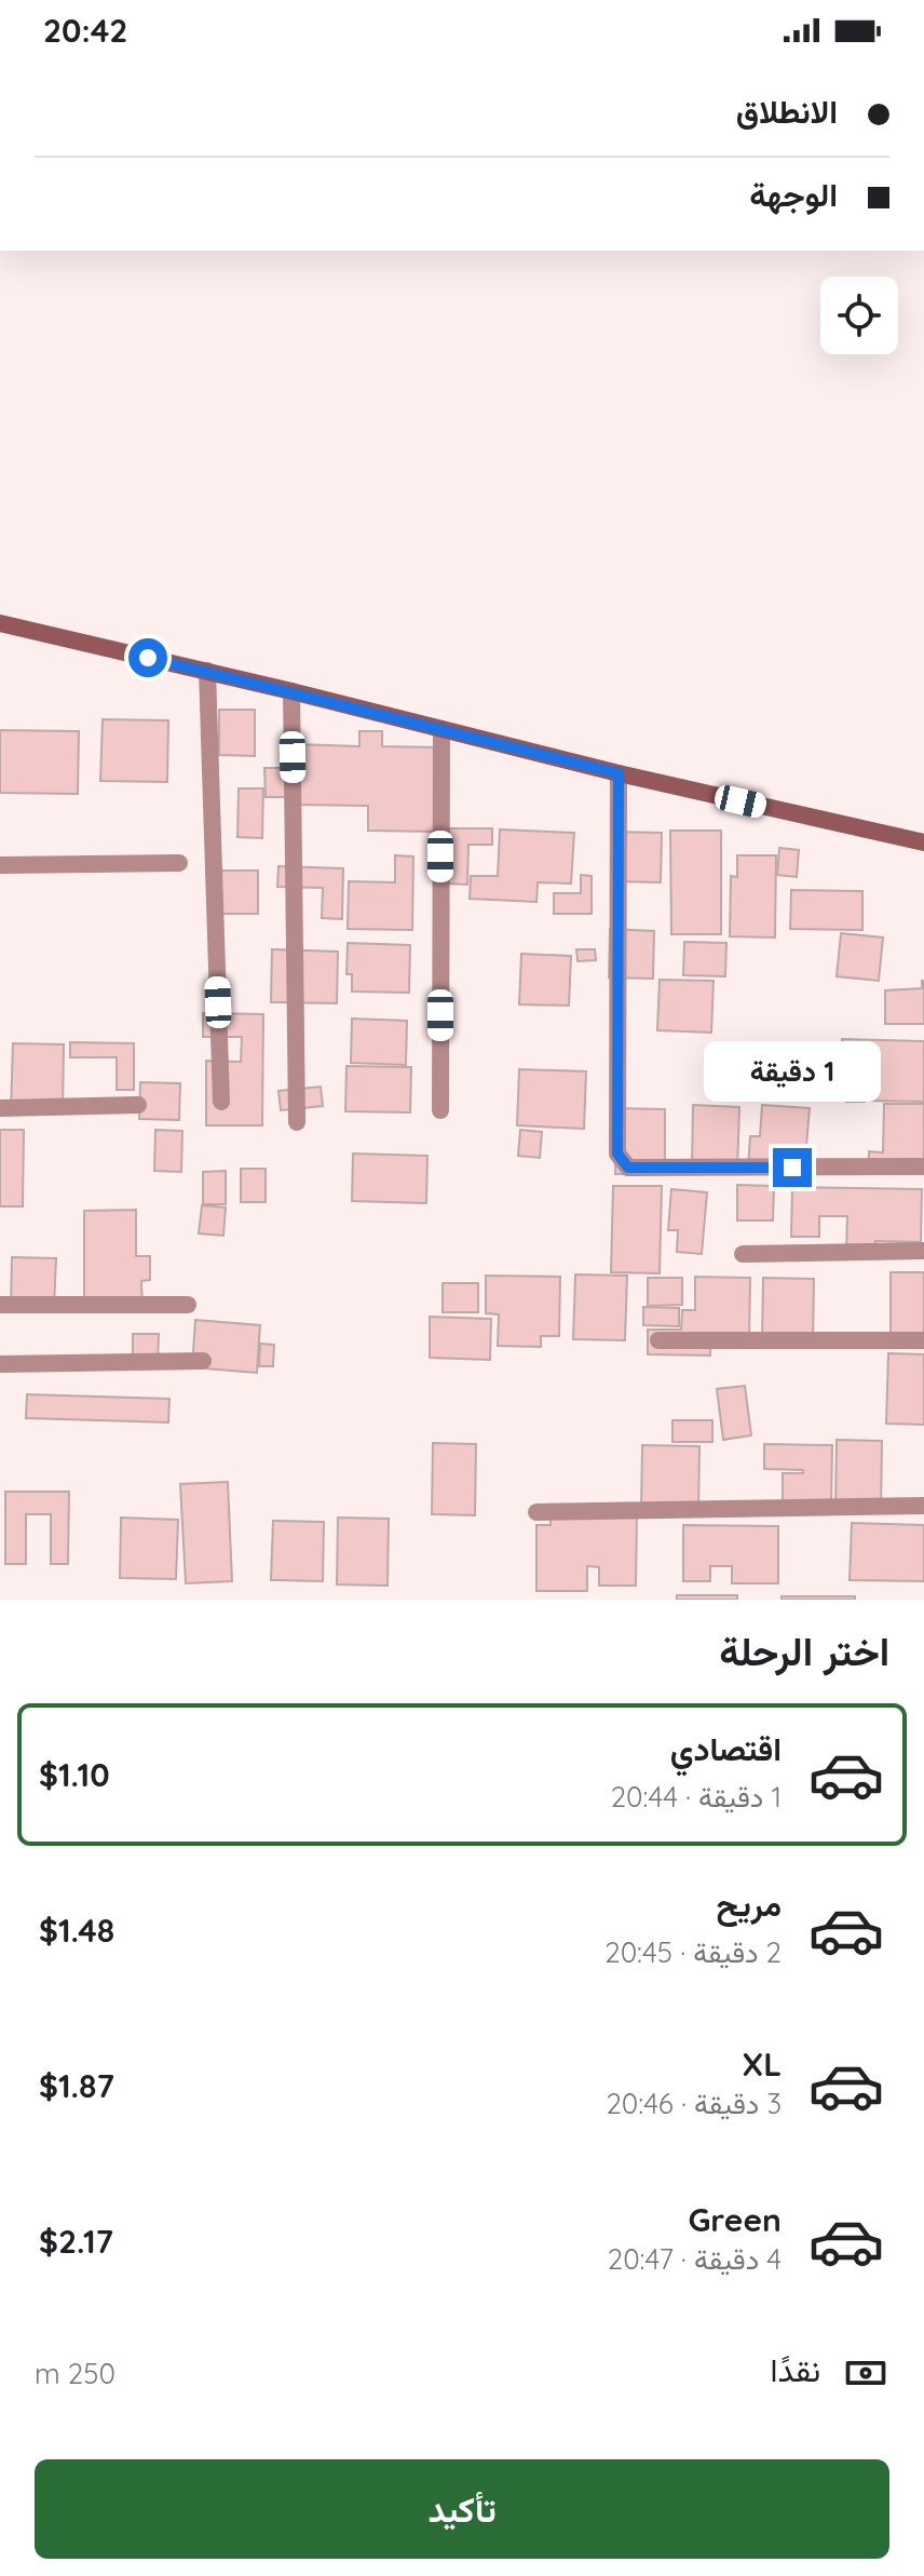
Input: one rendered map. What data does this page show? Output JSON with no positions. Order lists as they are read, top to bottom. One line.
{"page":{"status":"20:42","banner":["الانطلاق","الوجهة"],"bubble":"1 دقيقة","heading":"اختر الرحلة","list":[{"name":"اقتصادي","note":"1 دقيقة · 20:44","value":"$1.10"},{"name":"مريح","note":"2 دقيقة · 20:45","value":"$1.48"},{"name":"XL","note":"3 دقيقة · 20:46","value":"$1.87"},{"name":"Green","note":"4 دقيقة · 20:47","value":"$2.17"}],"pay":["نقدًا","250 m"],"buttons":"تأكيد"}}
